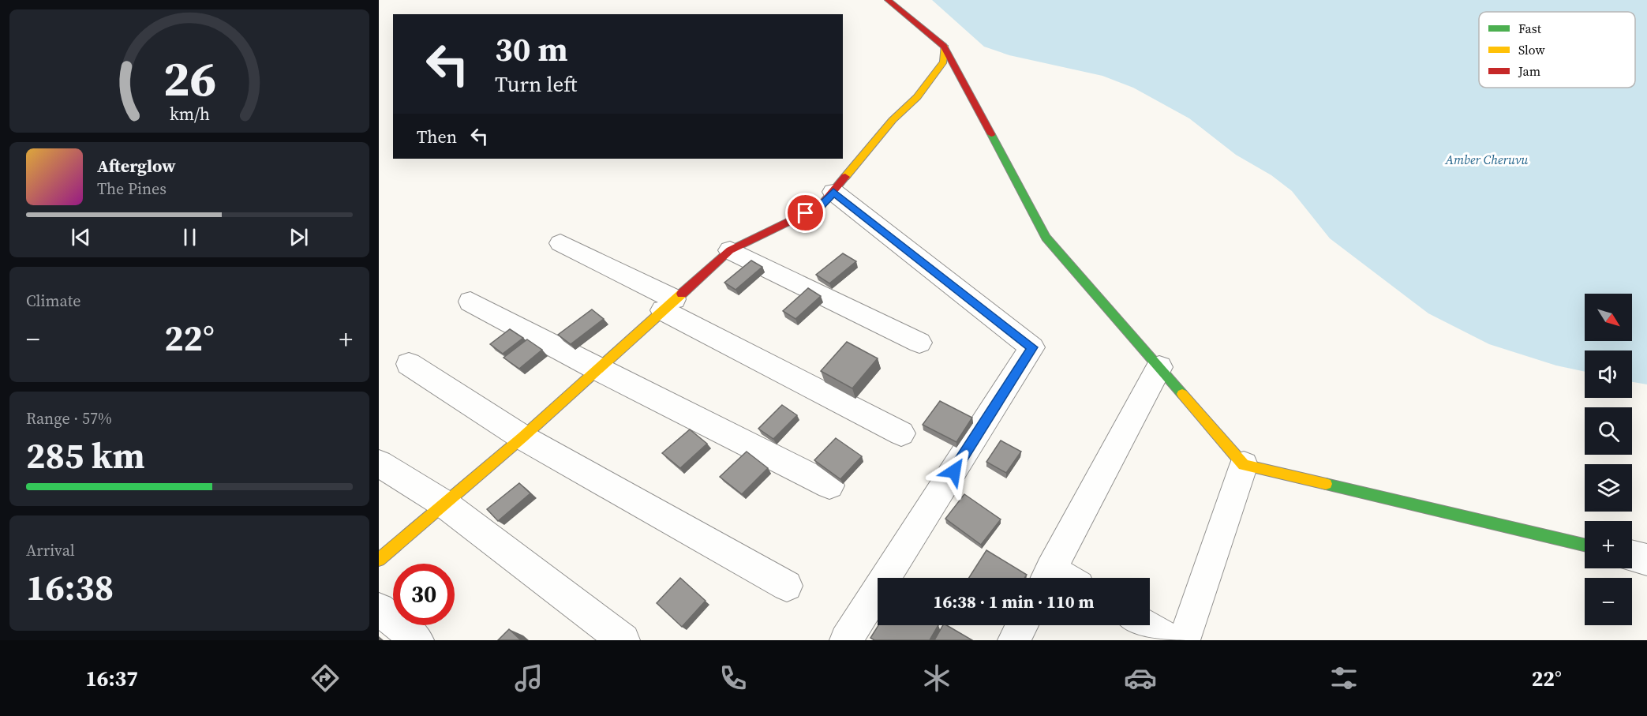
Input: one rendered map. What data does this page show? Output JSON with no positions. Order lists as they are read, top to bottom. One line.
{"water":["Amber Cheruvu"],"legend":["Fast","Slow","Jam"],"north":"bottom right","page":{"turn":["30 m","Turn left"],"then":"Then","song":["Afterglow","The Pines"],"tile":["Climate",["Range · 57%","285 km"],["Arrival","16:38"]],"map_buttons":["+","−"],"heat":["−","22°","+"],"limit":"30","trip":"16:38 · 1 min · 110 m","tabs":["16:37","22°"],"gauge":["26","km/h"]}}
